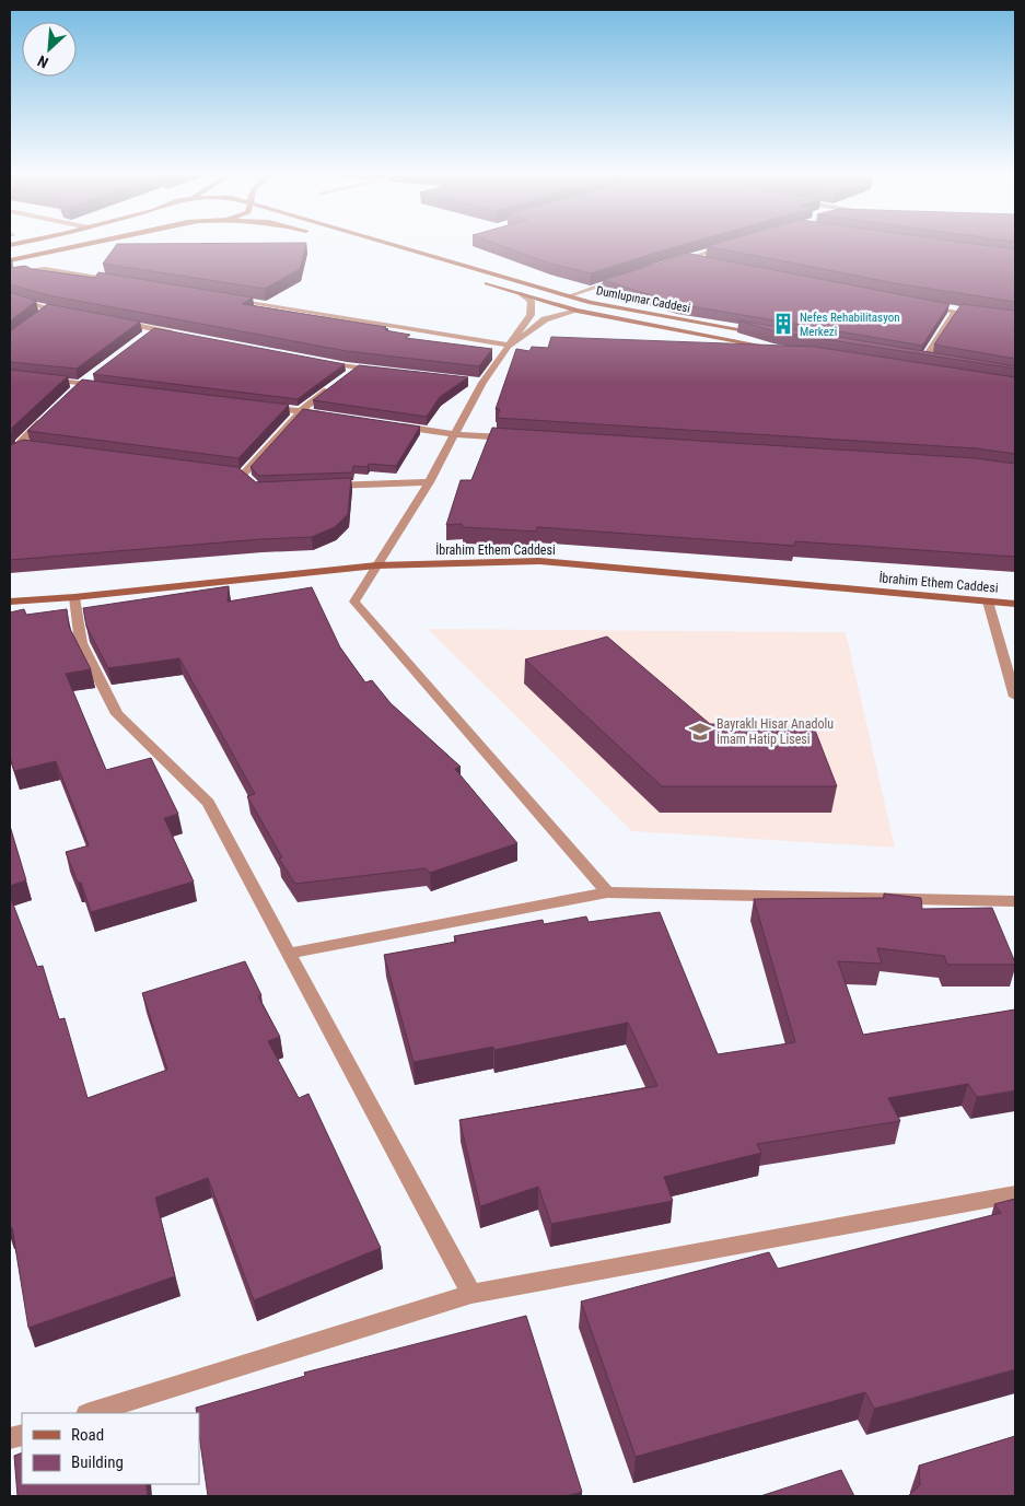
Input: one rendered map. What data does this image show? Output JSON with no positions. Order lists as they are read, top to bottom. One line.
{"streets":{"main road":["Dumlupınar Caddesi","İbrahim Ethem Caddesi"]},"places":{"building":["Nefes Rehabilitasyon Merkezi"],"school or university":["Bayraklı Hisar Anadolu İmam Hatip Lisesi"]},"legend":["Road","Building"],"north":"bottom left"}
